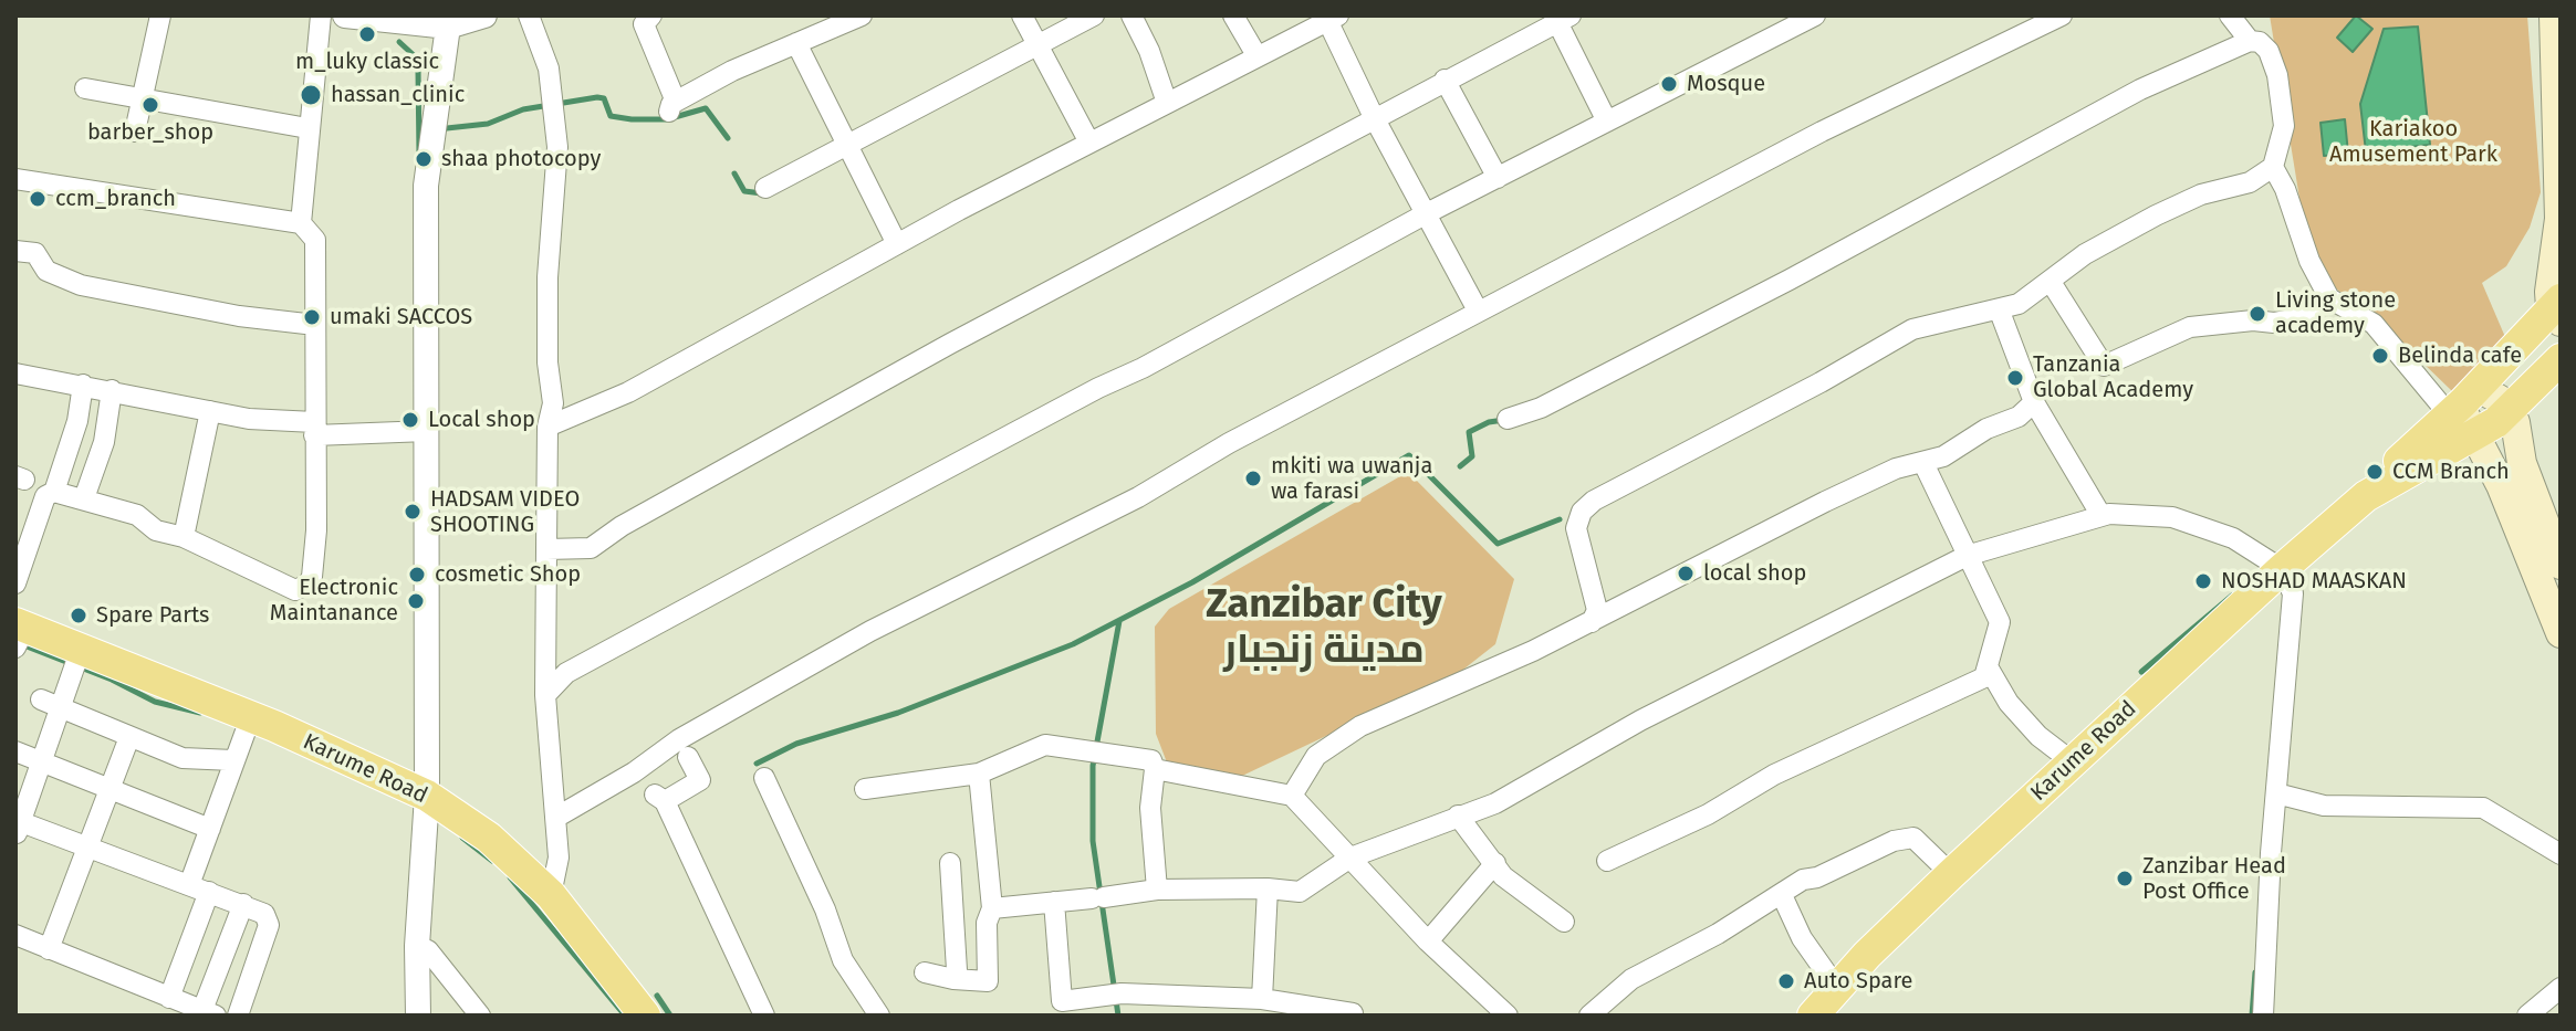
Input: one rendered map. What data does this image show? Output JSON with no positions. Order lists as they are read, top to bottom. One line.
{"streets":{"main road":["Karume Road"]},"districts":["Zanzibar City مدينة زنجبار"],"parks":["Kariakoo Amusement Park"],"places":["m_luky classic","Mosque","hassan_clinic","barber_shop","shaa photocopy","ccm_branch","Living stone academy","umaki SACCOS","Belinda cafe","Tanzania Global Academy","Local shop","CCM Branch","mkiti wa uwanja wa farasi","HADSAM VIDEO SHOOTING","local shop","cosmetic Shop","NOSHAD MAASKAN","Electronic Maintanance","Spare Parts","Zanzibar Head Post Office","Auto Spare"]}
